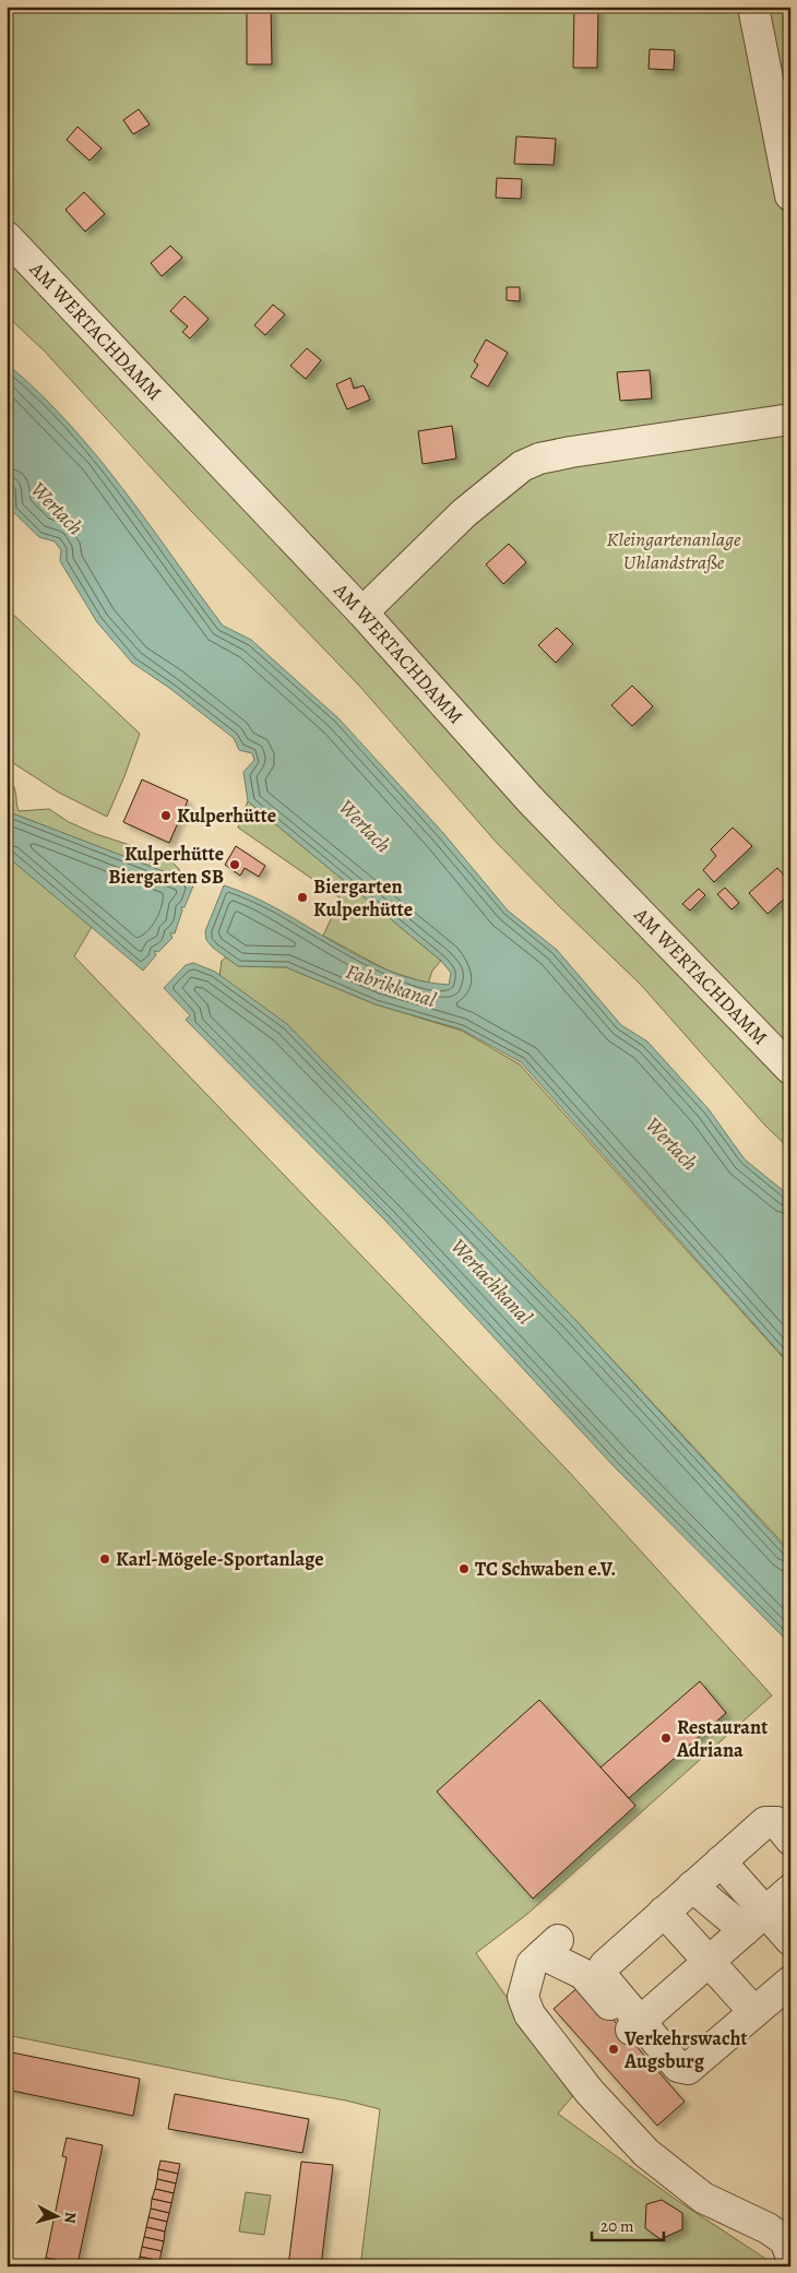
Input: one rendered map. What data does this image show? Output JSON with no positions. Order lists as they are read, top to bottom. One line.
{"streets":{"street":["AM WERTACHDAMM"]},"water":["Wertach","Fabrikkanal","Wertachkanal"],"parks":["Kleingartenanlage Uhlandstraße"],"places":["Kulperhütte","Kulperhütte Biergarten SB","Biergarten Kulperhütte","Karl-Mögele-Sportanlage","TC Schwaben e.V.","Restaurant Adriana","Verkehrswacht Augsburg"],"scale_bar":"20 m","north":"right"}
